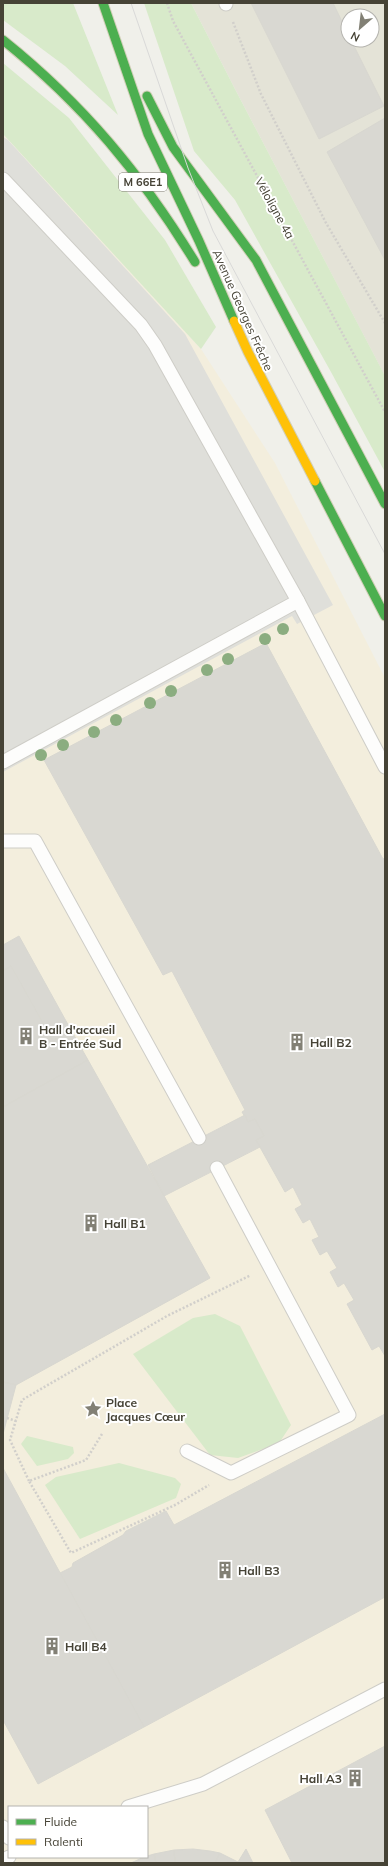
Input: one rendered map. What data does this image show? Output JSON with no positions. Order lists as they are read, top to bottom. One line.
{"streets":{"main road":["M 66E1","Avenue Georges Frêche"],"path":["Véloligne 4a"]},"places":{"building":["Hall d'accueil B - Entrée Sud","Hall B2","Hall B1","Hall B3","Hall B4","Hall A3"],"place":["Place Jacques Cœur"]},"legend":["Fluide","Ralenti"],"north":"bottom left"}
